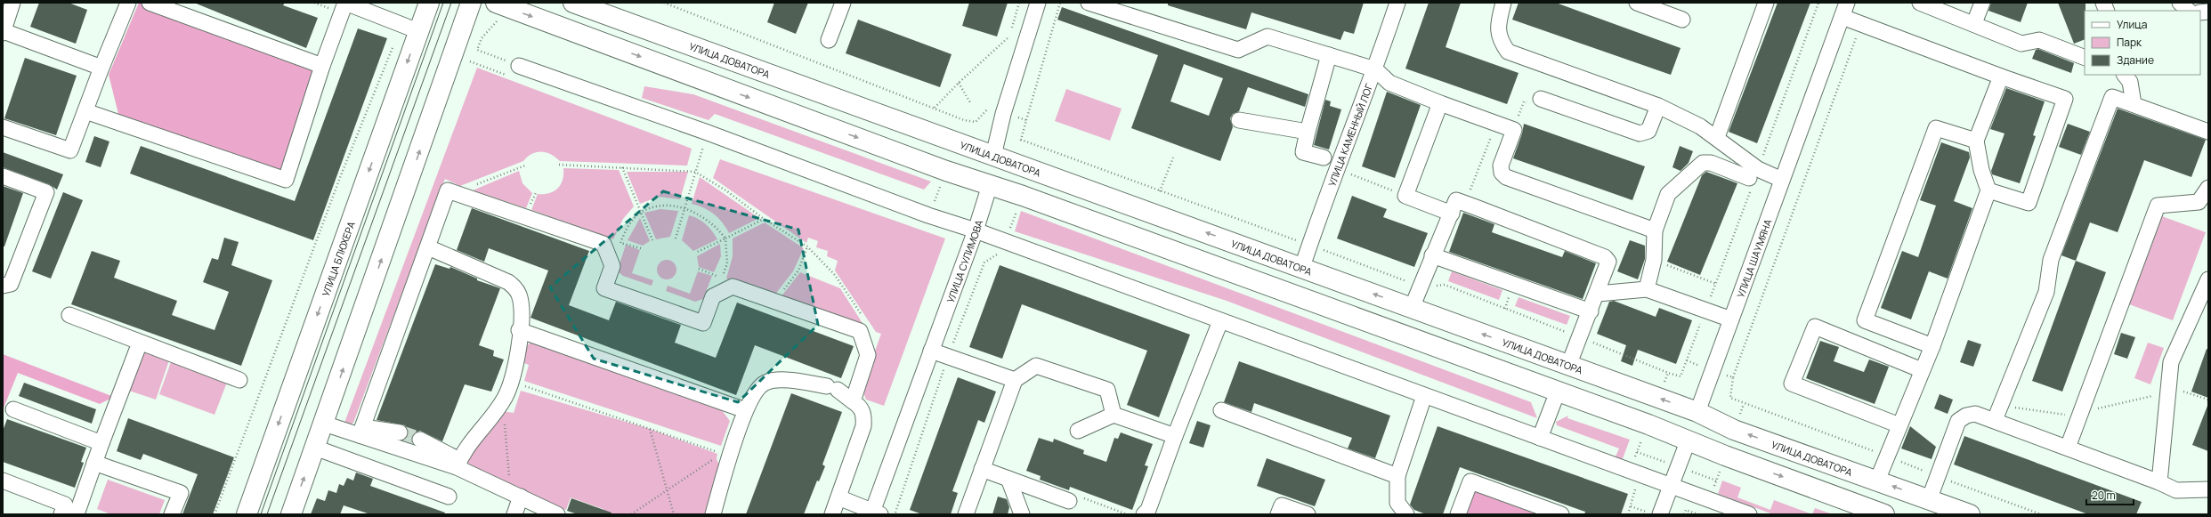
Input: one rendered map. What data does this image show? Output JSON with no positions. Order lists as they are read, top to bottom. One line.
{"streets":{"main road":["УЛИЦА ДОВАТОРА","УЛИЦА БЛЮХЕРА","УЛИЦА ШАУМЯНА","УЛИЦА СУЛИМОВА"],"street":["УЛИЦА КАМЕННЫЙ ЛОГ"]},"crossings":[["УЛИЦА ДОВАТОРА","УЛИЦА КАМЕННЫЙ ЛОГ"],["УЛИЦА ДОВАТОРА","УЛИЦА ШАУМЯНА"],["УЛИЦА ДОВАТОРА","УЛИЦА СУЛИМОВА"]],"legend":["Улица","Парк","Здание"],"scale_bar":"20 m"}
